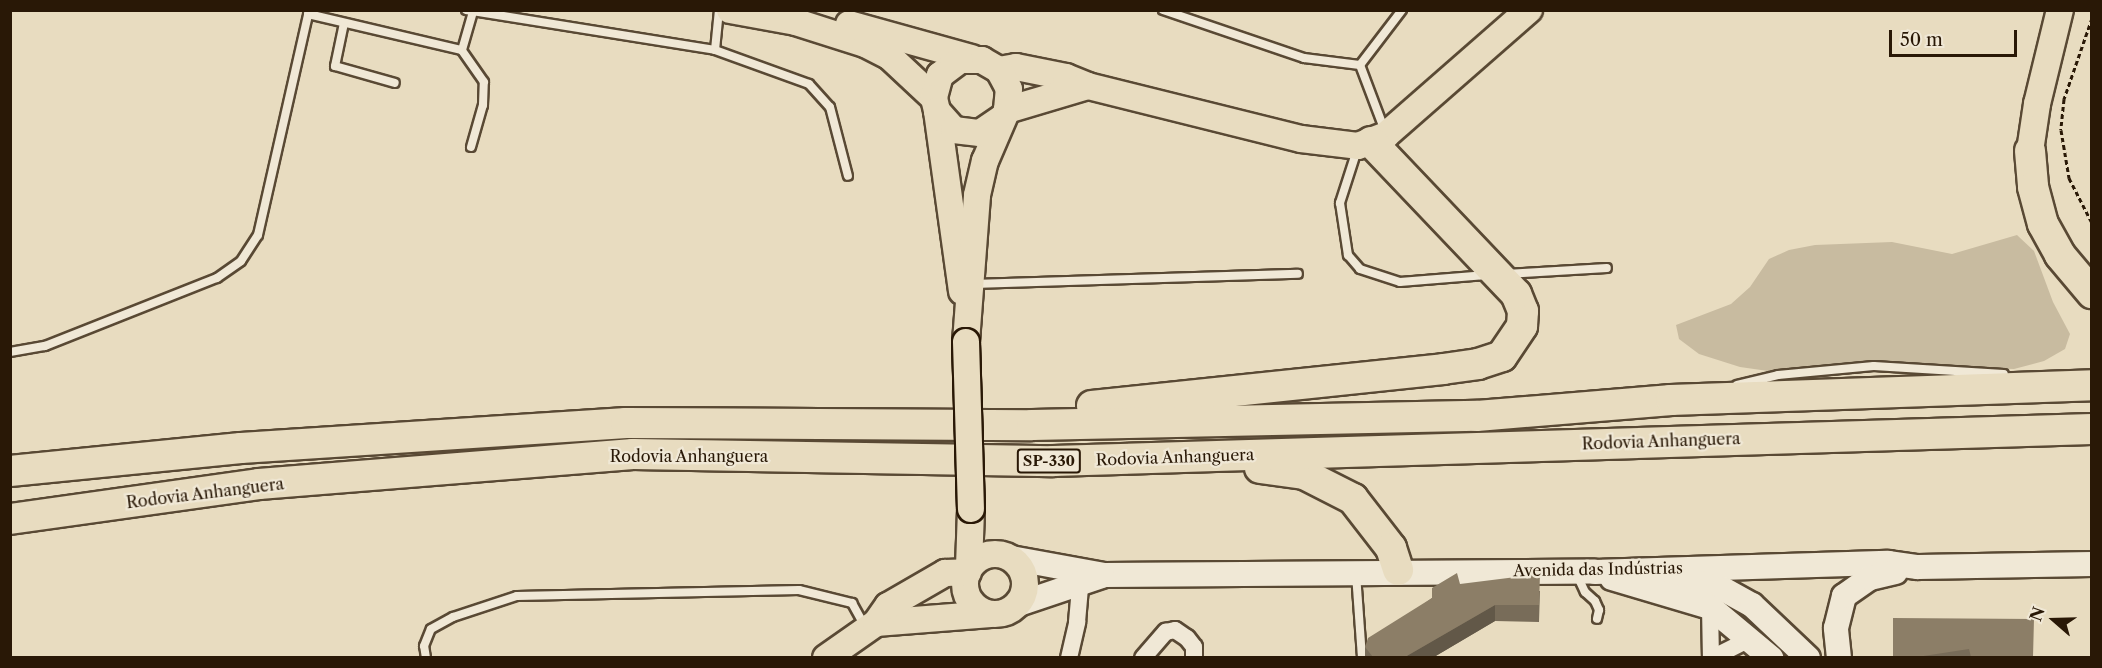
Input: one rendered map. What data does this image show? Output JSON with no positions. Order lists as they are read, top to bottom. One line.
{"streets":{"highway":["Rodovia Anhanguera","SP-330"],"main road":["Avenida das Indústrias"]},"scale_bar":"50 m","north":"left"}
